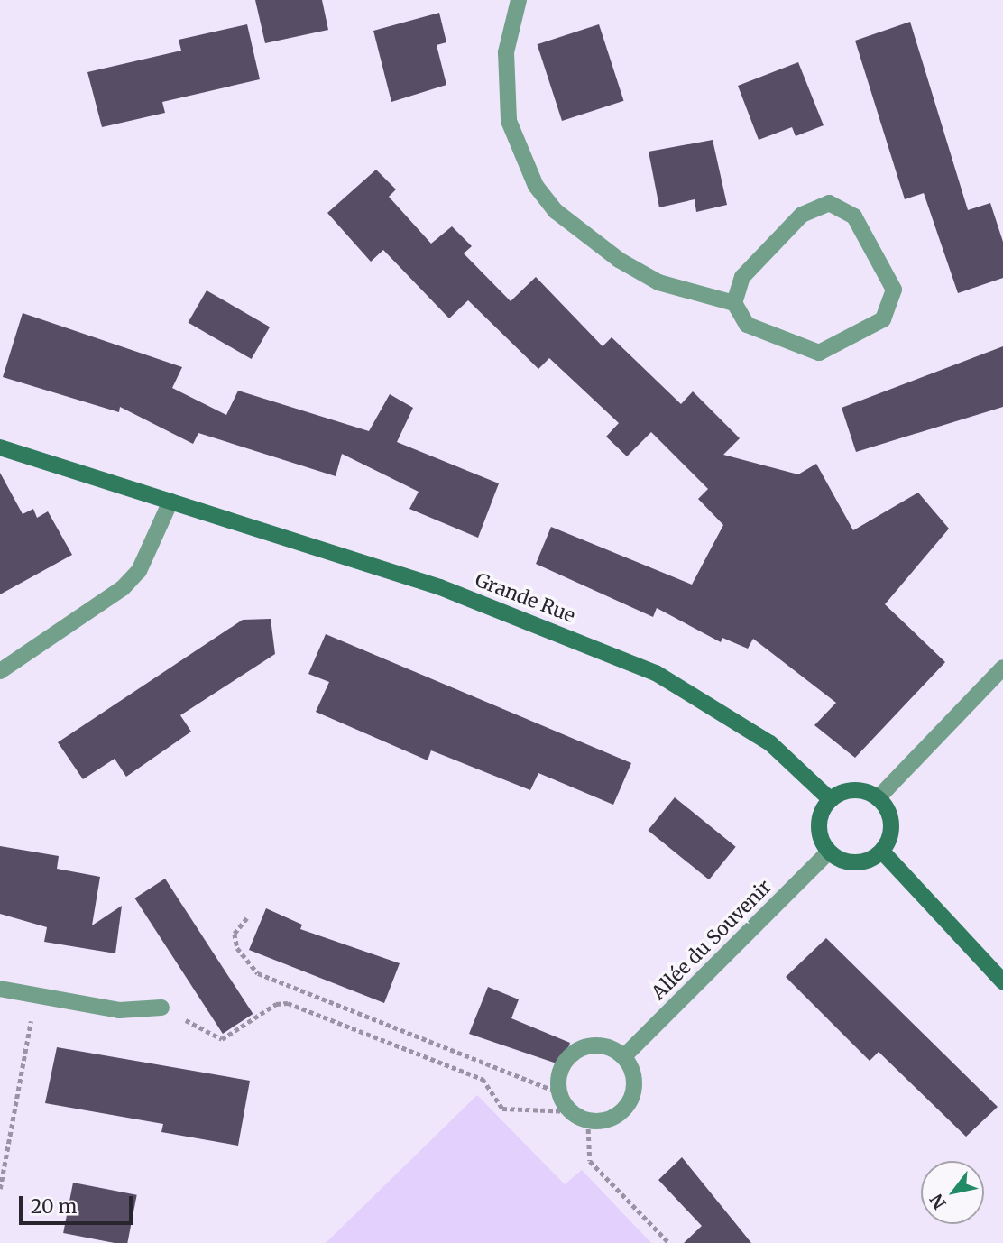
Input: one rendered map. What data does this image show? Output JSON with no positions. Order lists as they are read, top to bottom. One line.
{"streets":{"street":["Grande Rue","Allée du Souvenir"]},"crossings":[["Grande Rue","Allée du Souvenir"]],"scale_bar":"20 m","north":"bottom left"}
